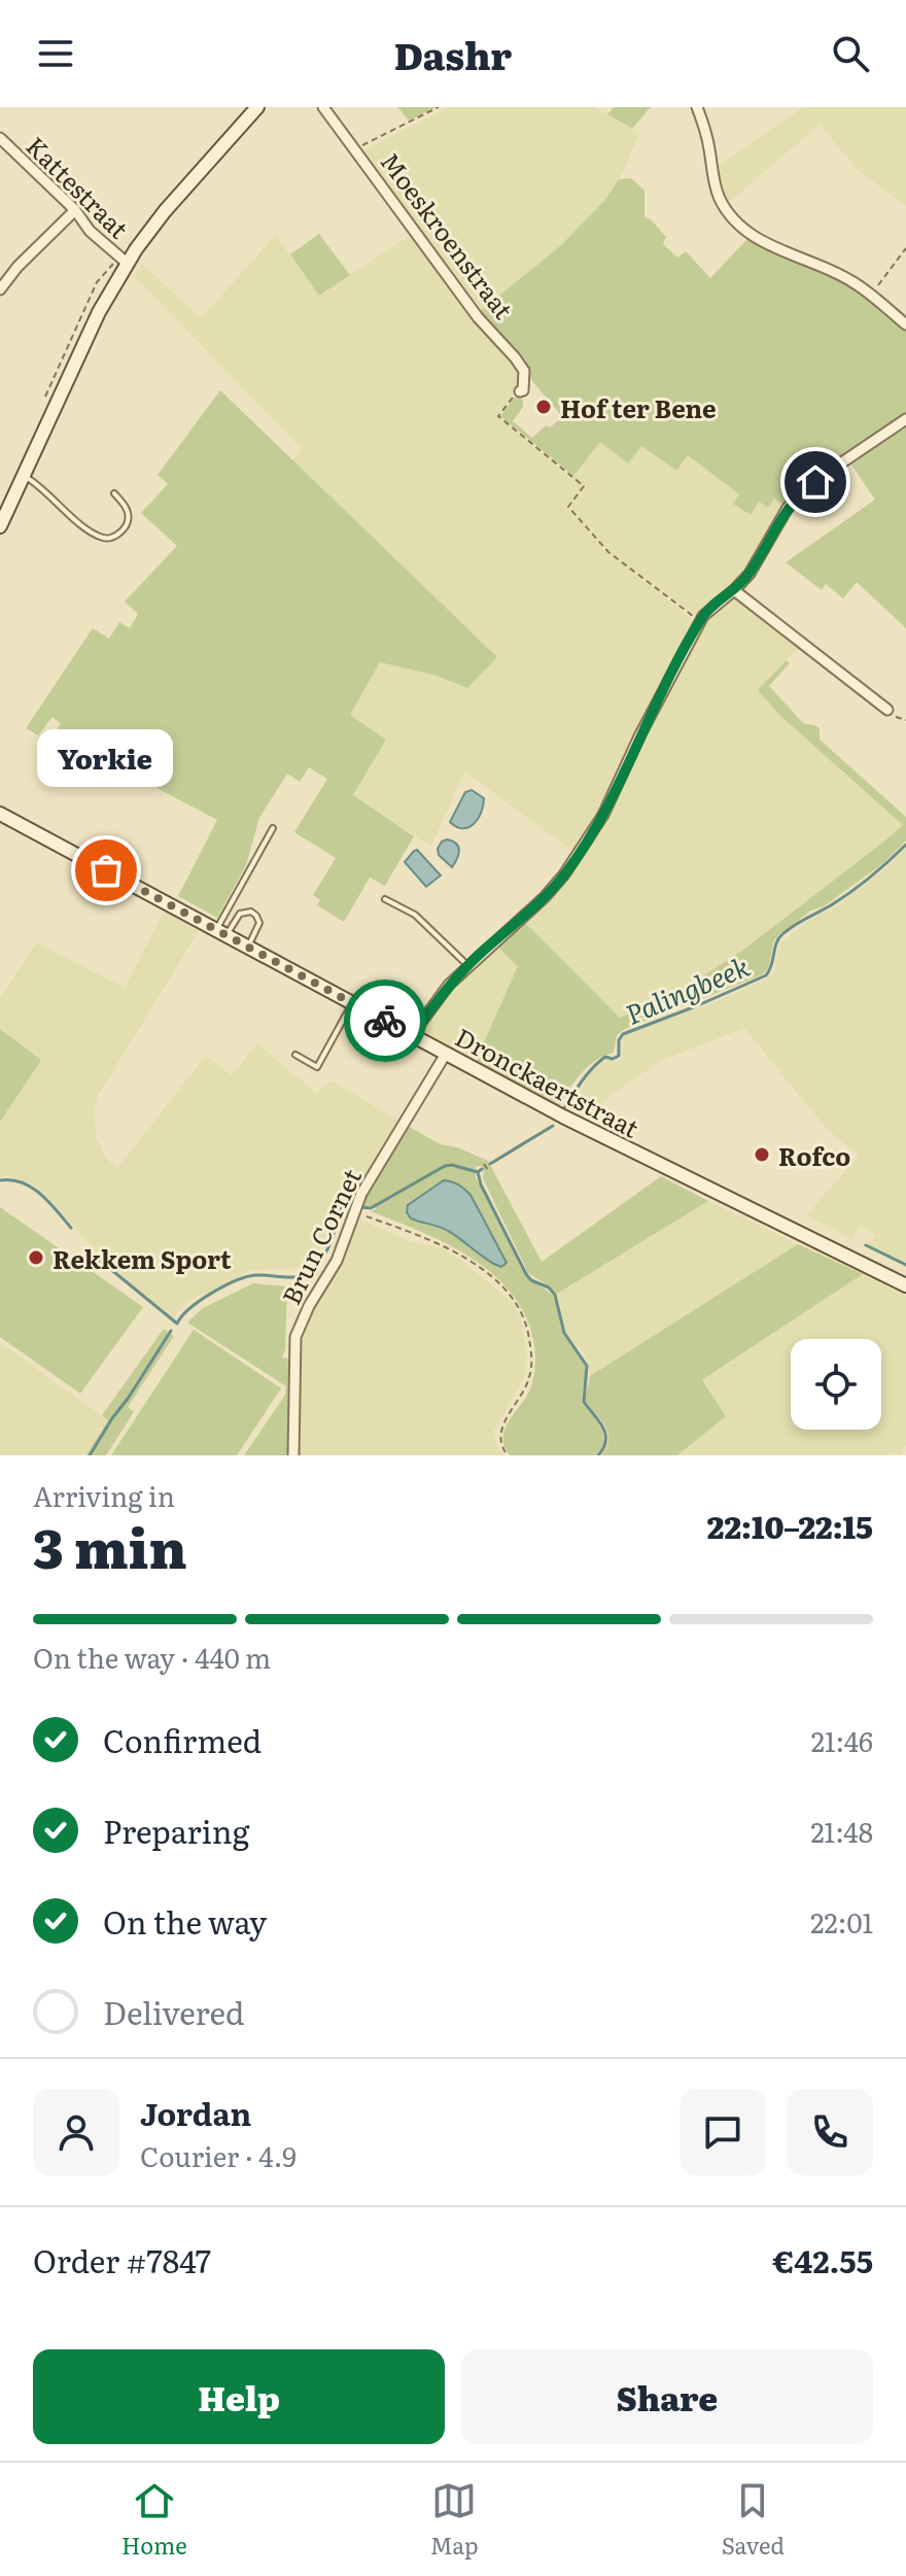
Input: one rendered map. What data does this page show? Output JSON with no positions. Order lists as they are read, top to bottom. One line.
{"streets":{"main road":["Dronckaertstraat"],"street":["Kattestraat","Moeskroenstraat","Brun Cornet"]},"crossings":[["Dronckaertstraat","Brun Cornet"]],"water":["Palingbeek"],"places":["Hof ter Bene","Yorkie","Rofco","Rekkem Sport"],"page":{"header":"Dashr","bubble":"Yorkie","heading":["3 min","Arriving in","22:10–22:15"],"panel":["Jordan","Courier · 4.9","Order #7847","€42.55"],"bar":"On the way · 440 m","list":[["Confirmed","21:46"],["Preparing","21:48"],["On the way","22:01"],"Delivered"],"buttons":["Help","Share"],"tabs":["Home","Map","Saved"]}}
